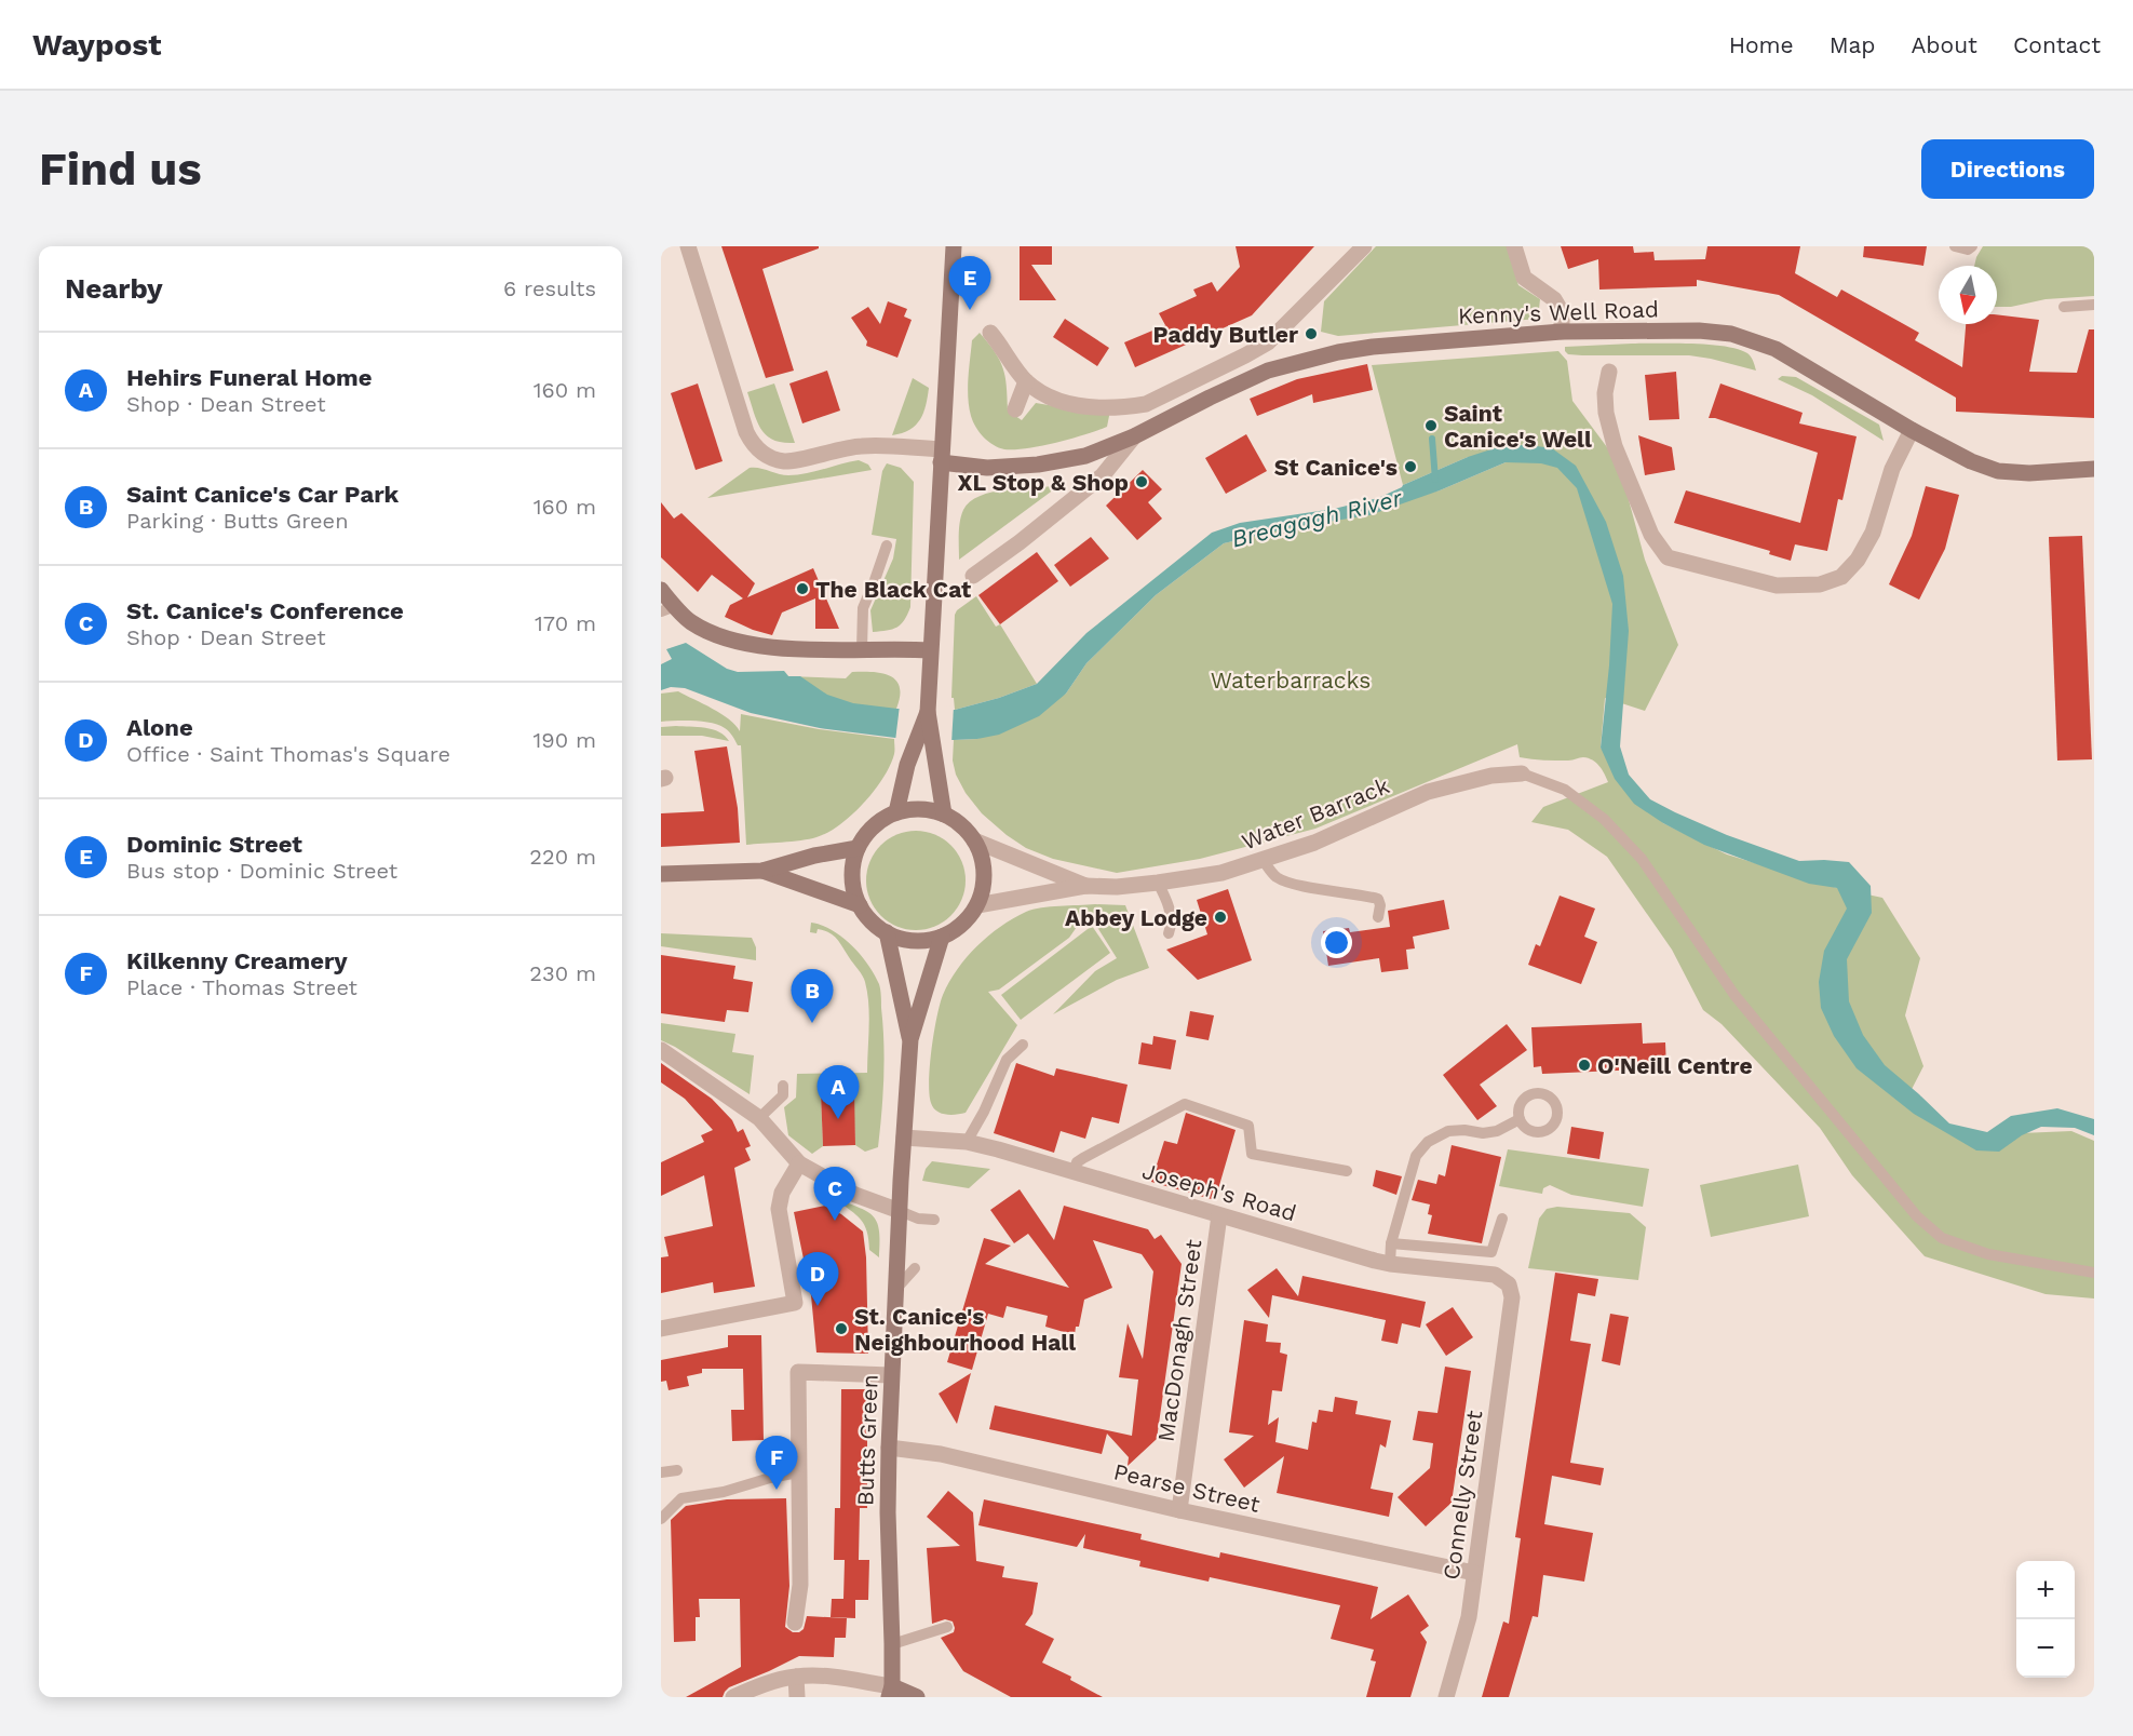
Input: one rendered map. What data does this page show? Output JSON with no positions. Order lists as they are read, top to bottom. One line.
{"streets":{"main road":["Kenny's Well Road","Butts Green"],"street":["Water Barrack","Joseph's Road","MacDonagh Street","Pearse Street","Connelly Street"]},"crossings":[["Water Barrack","Butts Green"],["Joseph's Road","MacDonagh Street"],["Joseph's Road","Butts Green"],["Joseph's Road","Connelly Street"],["MacDonagh Street","Pearse Street"],["Butts Green","Pearse Street"],["Pearse Street","Connelly Street"]],"water":["Breagagh River"],"parks":["Waterbarracks"],"places":["Paddy Butler","Saint Canice's Well","St Canice's","XL Stop & Shop","The Black Cat","Abbey Lodge","O'Neill Centre","St. Canice's Neighbourhood Hall"],"north":"bottom","page":{"header":"Waypost","nav":["Home","Map","About","Contact"],"buttons":"Directions","title":"Find us","heading":["Nearby","6 results"],"pins":["E","B","A","C","D","F"],"list":[{"mark":"A","name":"Hehirs Funeral Home","note":"Shop · Dean Street","value":"160 m"},{"mark":"B","name":"Saint Canice's Car Park","note":"Parking · Butts Green","value":"160 m"},{"mark":"C","name":"St. Canice's Conference","note":"Shop · Dean Street","value":"170 m"},{"mark":"D","name":"Alone","note":"Office · Saint Thomas's Square","value":"190 m"},{"mark":"E","name":"Dominic Street","note":"Bus stop · Dominic Street","value":"220 m"},{"mark":"F","name":"Kilkenny Creamery","note":"Place · Thomas Street","value":"230 m"}],"map_buttons":["+","−"]}}
